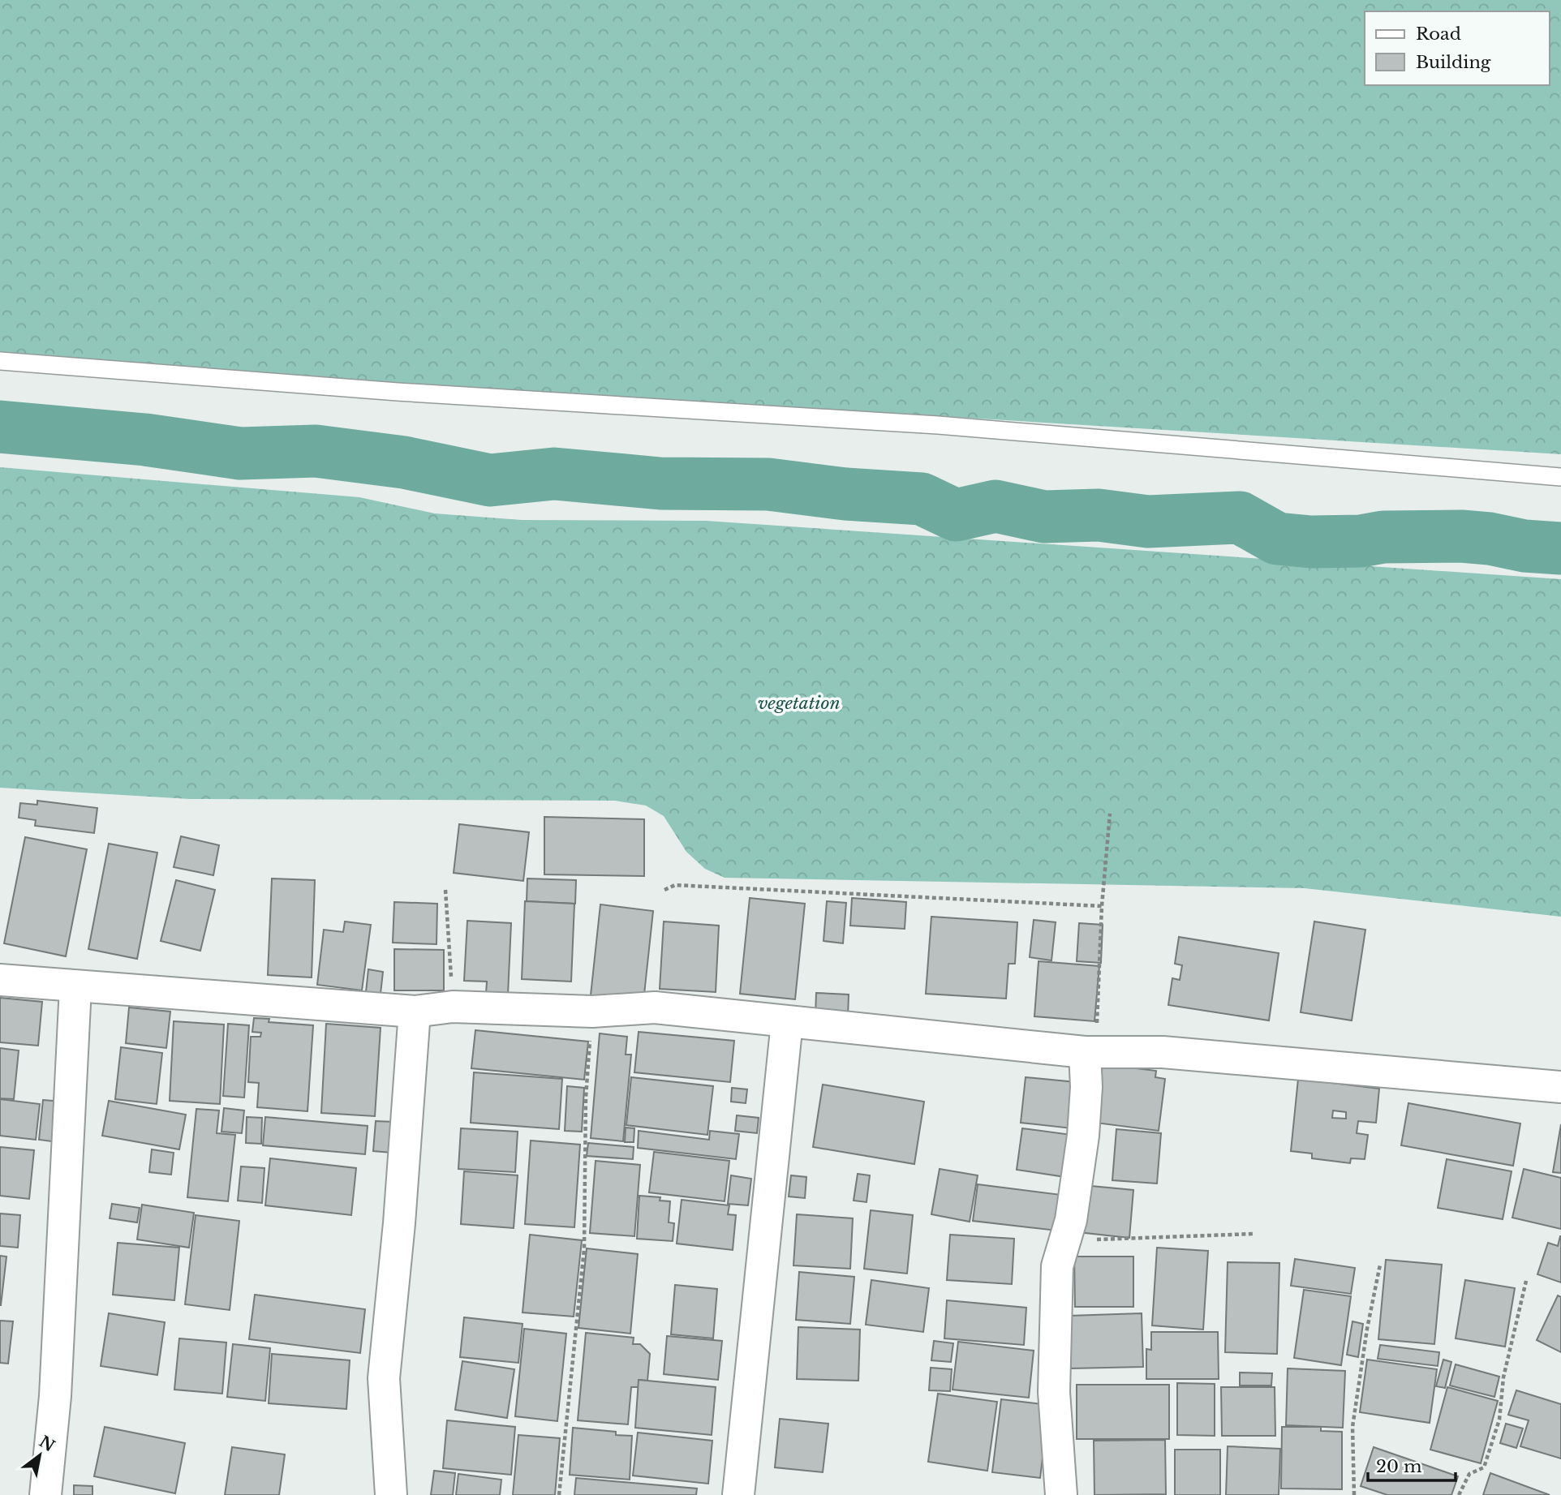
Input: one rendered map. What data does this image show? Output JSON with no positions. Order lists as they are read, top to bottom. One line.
{"parks":["vegetation"],"legend":["Road","Building"],"scale_bar":"20 m","north":"top right"}
